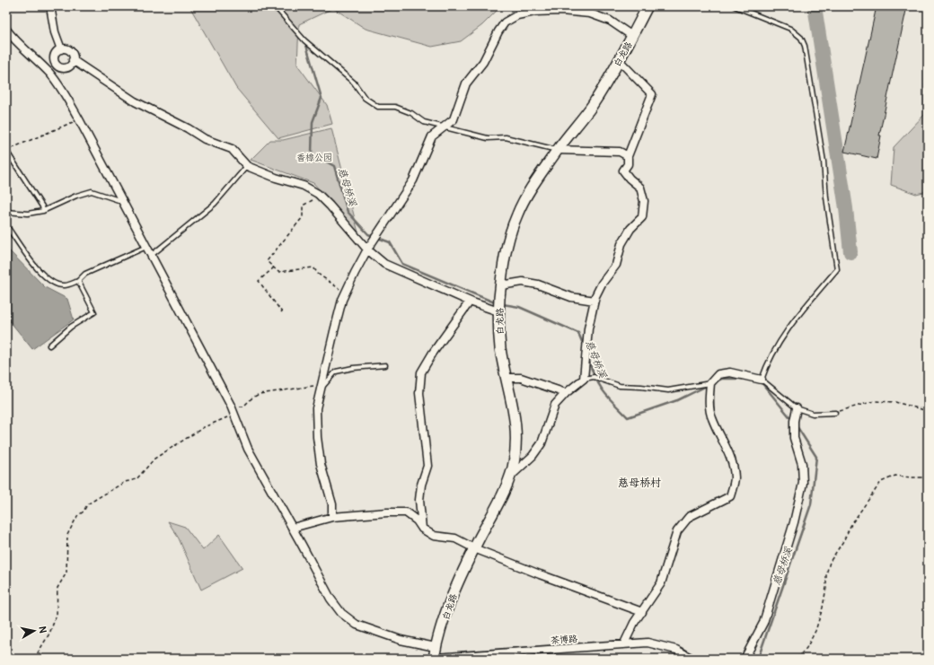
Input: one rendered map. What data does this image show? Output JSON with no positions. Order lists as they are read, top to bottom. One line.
{"streets":{"street":["白龙路","茶博路"]},"crossings":[["白龙路","茶博路"]],"districts":["慈母桥村"],"water":["慈母桥溪"],"parks":["香樟公园"],"north":"right"}
